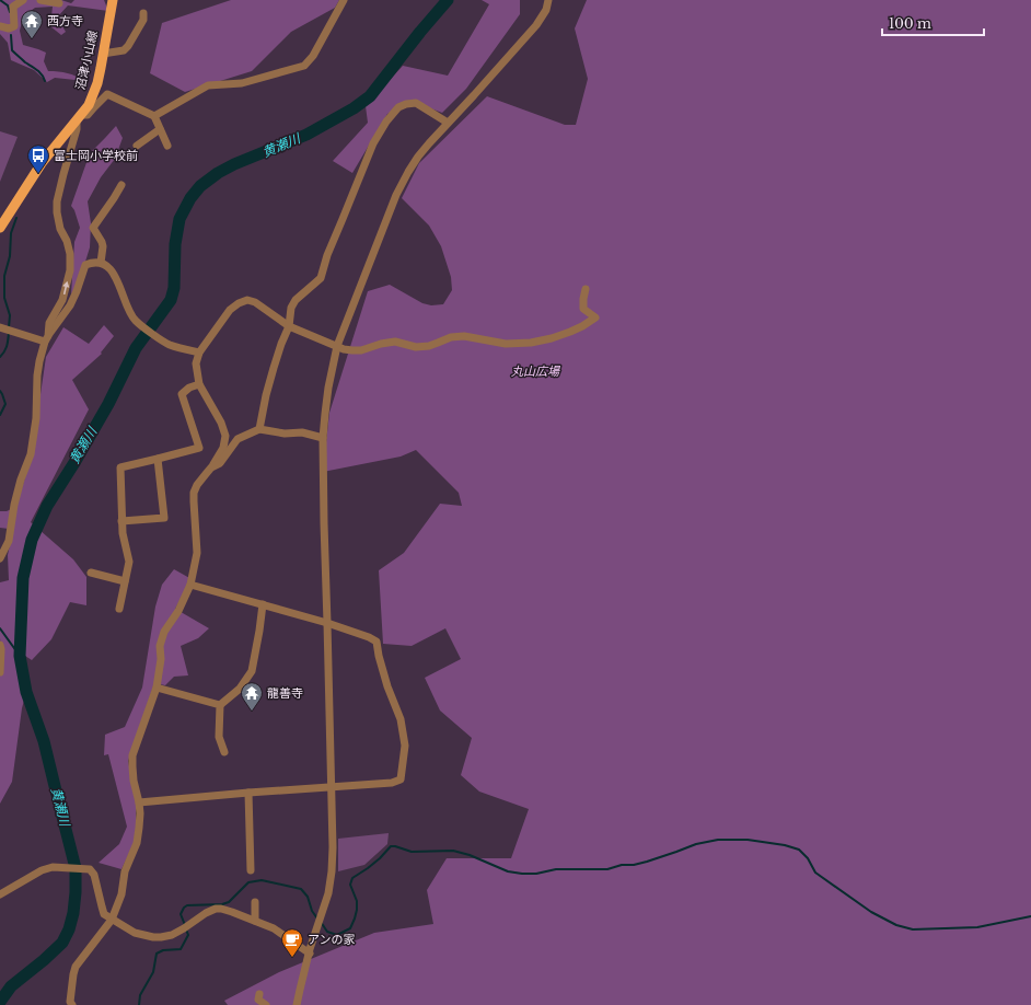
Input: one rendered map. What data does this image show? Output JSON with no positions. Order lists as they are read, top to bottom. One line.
{"streets":{"main road":["沼津小山線"]},"water":["黄瀬川"],"parks":["丸山広場"],"places":{"temple":["西方寺","龍善寺"],"bus stop":["富士岡小学校前"],"cafe":["アンの家"]},"scale_bar":"100 m"}
